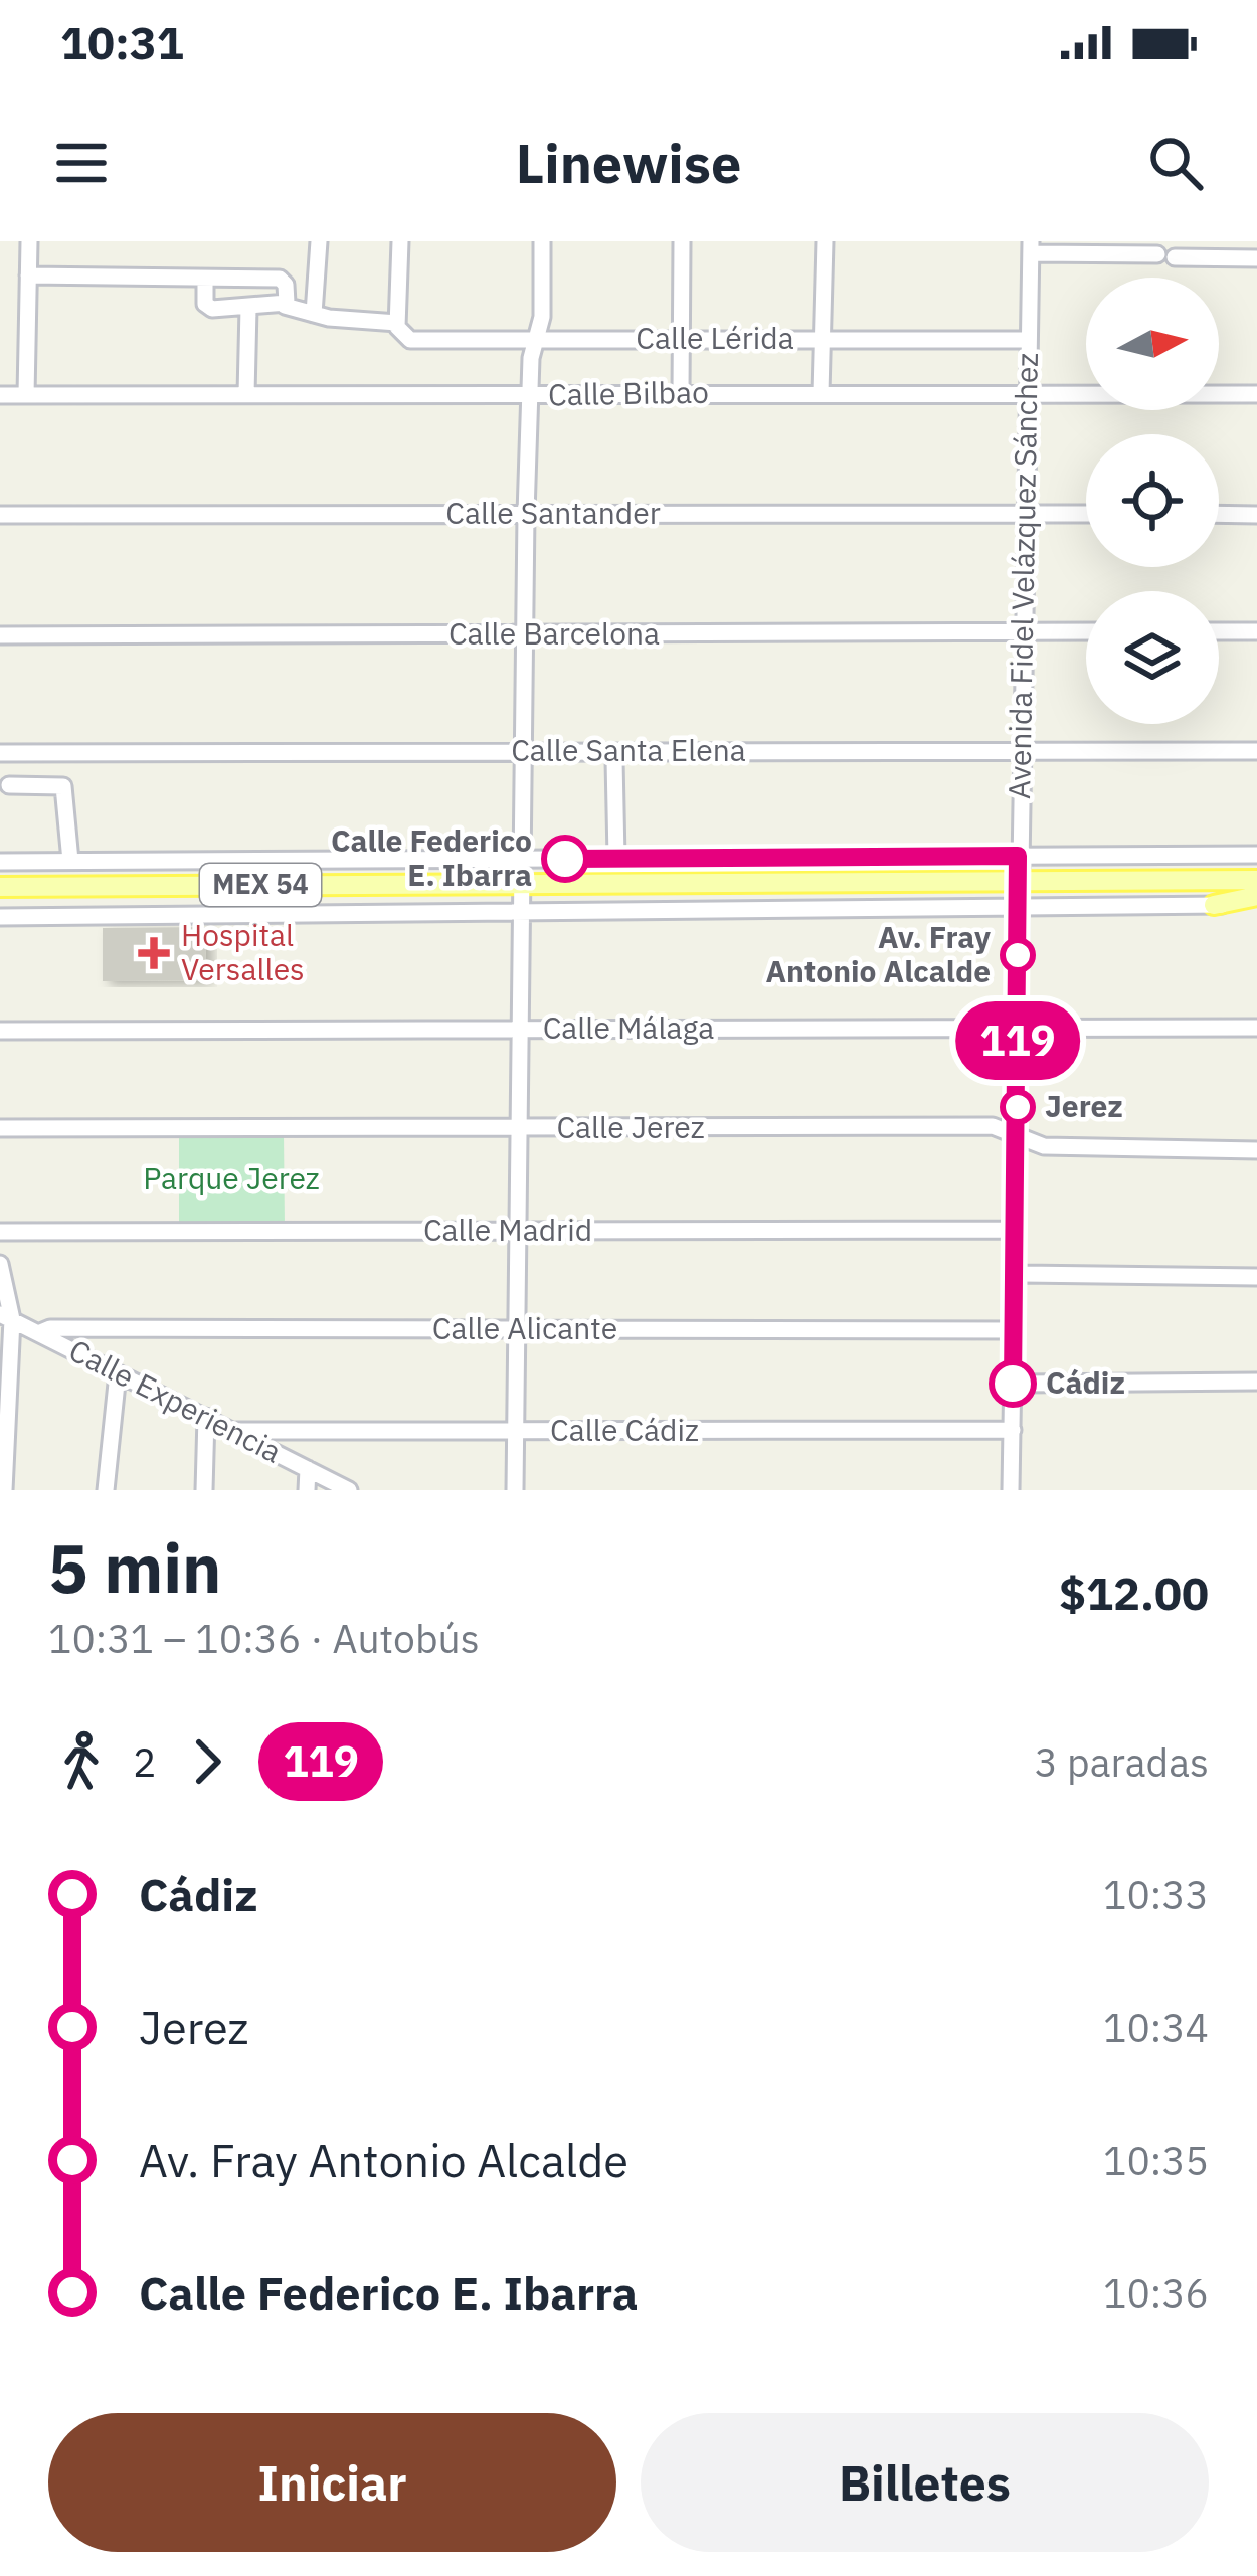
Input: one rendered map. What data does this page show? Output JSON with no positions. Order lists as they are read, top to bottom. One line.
{"streets":{"main road":["MEX 54"],"street":["Calle Lérida","Calle Bilbao","Calle Santander","Avenida Fidel Velázquez Sánchez","Calle Barcelona","Calle Santa Elena","Calle Málaga","Calle Jerez","Calle Madrid","Calle Alicante","Calle Experiencia","Calle Cádiz"]},"crossings":[["Calle Lérida","Avenida Fidel Velázquez Sánchez"],["Calle Bilbao","Avenida Fidel Velázquez Sánchez"],["Calle Santander","Avenida Fidel Velázquez Sánchez"],["Avenida Fidel Velázquez Sánchez","Calle Barcelona"],["Avenida Fidel Velázquez Sánchez","Calle Santa Elena"],["Avenida Fidel Velázquez Sánchez","MEX 54"],["Avenida Fidel Velázquez Sánchez","Calle Málaga"],["Avenida Fidel Velázquez Sánchez","Calle Jerez"],["Avenida Fidel Velázquez Sánchez","Calle Madrid"],["Avenida Fidel Velázquez Sánchez","Calle Alicante"],["Avenida Fidel Velázquez Sánchez","Calle Cádiz"],["Calle Alicante","Calle Experiencia"],["Calle Experiencia","Calle Cádiz"]],"parks":["Parque Jerez"],"places":{"other":["Calle Federico E. Ibarra","Av. Fray Antonio Alcalde","Jerez","Cádiz"],"health":["Hospital Versalles"]},"lines":["bus line 119"],"north":"right","page":{"status":"10:31","header":"Linewise","on_map":"119","heading":["5 min","10:31 – 10:36 · Autobús","$12.00"],"legs":["2","119","3 paradas"],"list":[{"name":"Cádiz","value":"10:33"},{"name":"Jerez","value":"10:34"},{"name":"Av. Fray Antonio Alcalde","value":"10:35"},{"name":"Calle Federico E. Ibarra","value":"10:36"}],"buttons":["Iniciar","Billetes"]}}
